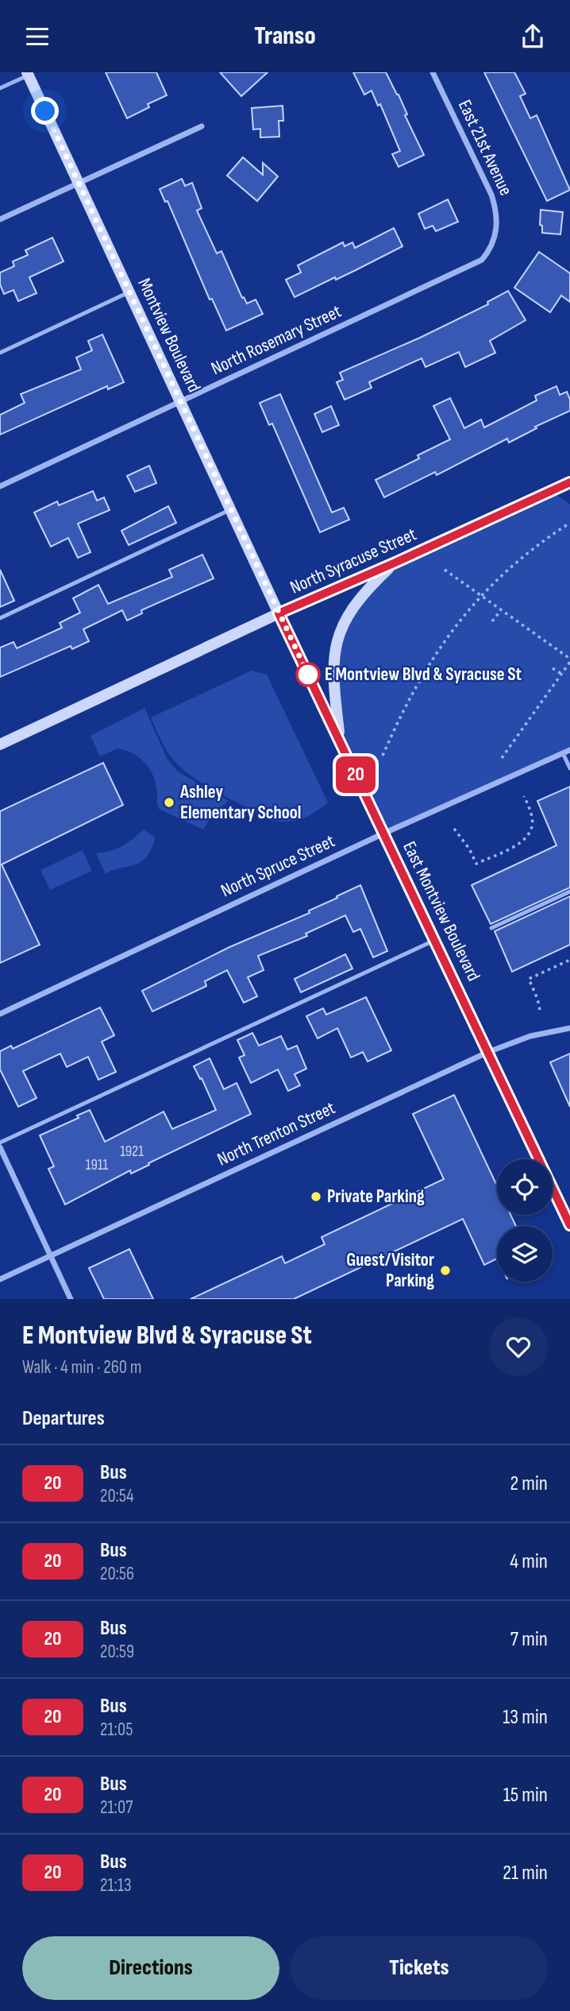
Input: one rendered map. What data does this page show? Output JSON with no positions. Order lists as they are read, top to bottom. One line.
{"streets":{"main road":["Montview Boulevard","North Syracuse Street","East Montview Boulevard"],"street":["East 21st Avenue","North Rosemary Street","North Spruce Street","North Trenton Street"]},"crossings":[["East 21st Avenue","North Rosemary Street"],["Montview Boulevard","North Rosemary Street"],["Montview Boulevard","North Syracuse Street"],["Montview Boulevard","East Montview Boulevard"],["North Syracuse Street","East Montview Boulevard"],["North Spruce Street","East Montview Boulevard"],["East Montview Boulevard","North Trenton Street"]],"places":["E Montview Blvd & Syracuse St","Ashley Elementary School","Private Parking","Guest/Visitor Parking"],"lines":["bus line 20"],"house_numbers":["1921","1911"],"page":{"header":"Transo","on_map":"20","heading":[["E Montview Blvd & Syracuse St","Walk · 4 min · 260 m"],"Departures"],"list":[{"mark":"20","name":"Bus","note":"20:54","value":"2 min"},{"mark":"20","name":"Bus","note":"20:56","value":"4 min"},{"mark":"20","name":"Bus","note":"20:59","value":"7 min"},{"mark":"20","name":"Bus","note":"21:05","value":"13 min"},{"mark":"20","name":"Bus","note":"21:07","value":"15 min"},{"mark":"20","name":"Bus","note":"21:13","value":"21 min"}],"buttons":["Directions","Tickets"]}}
